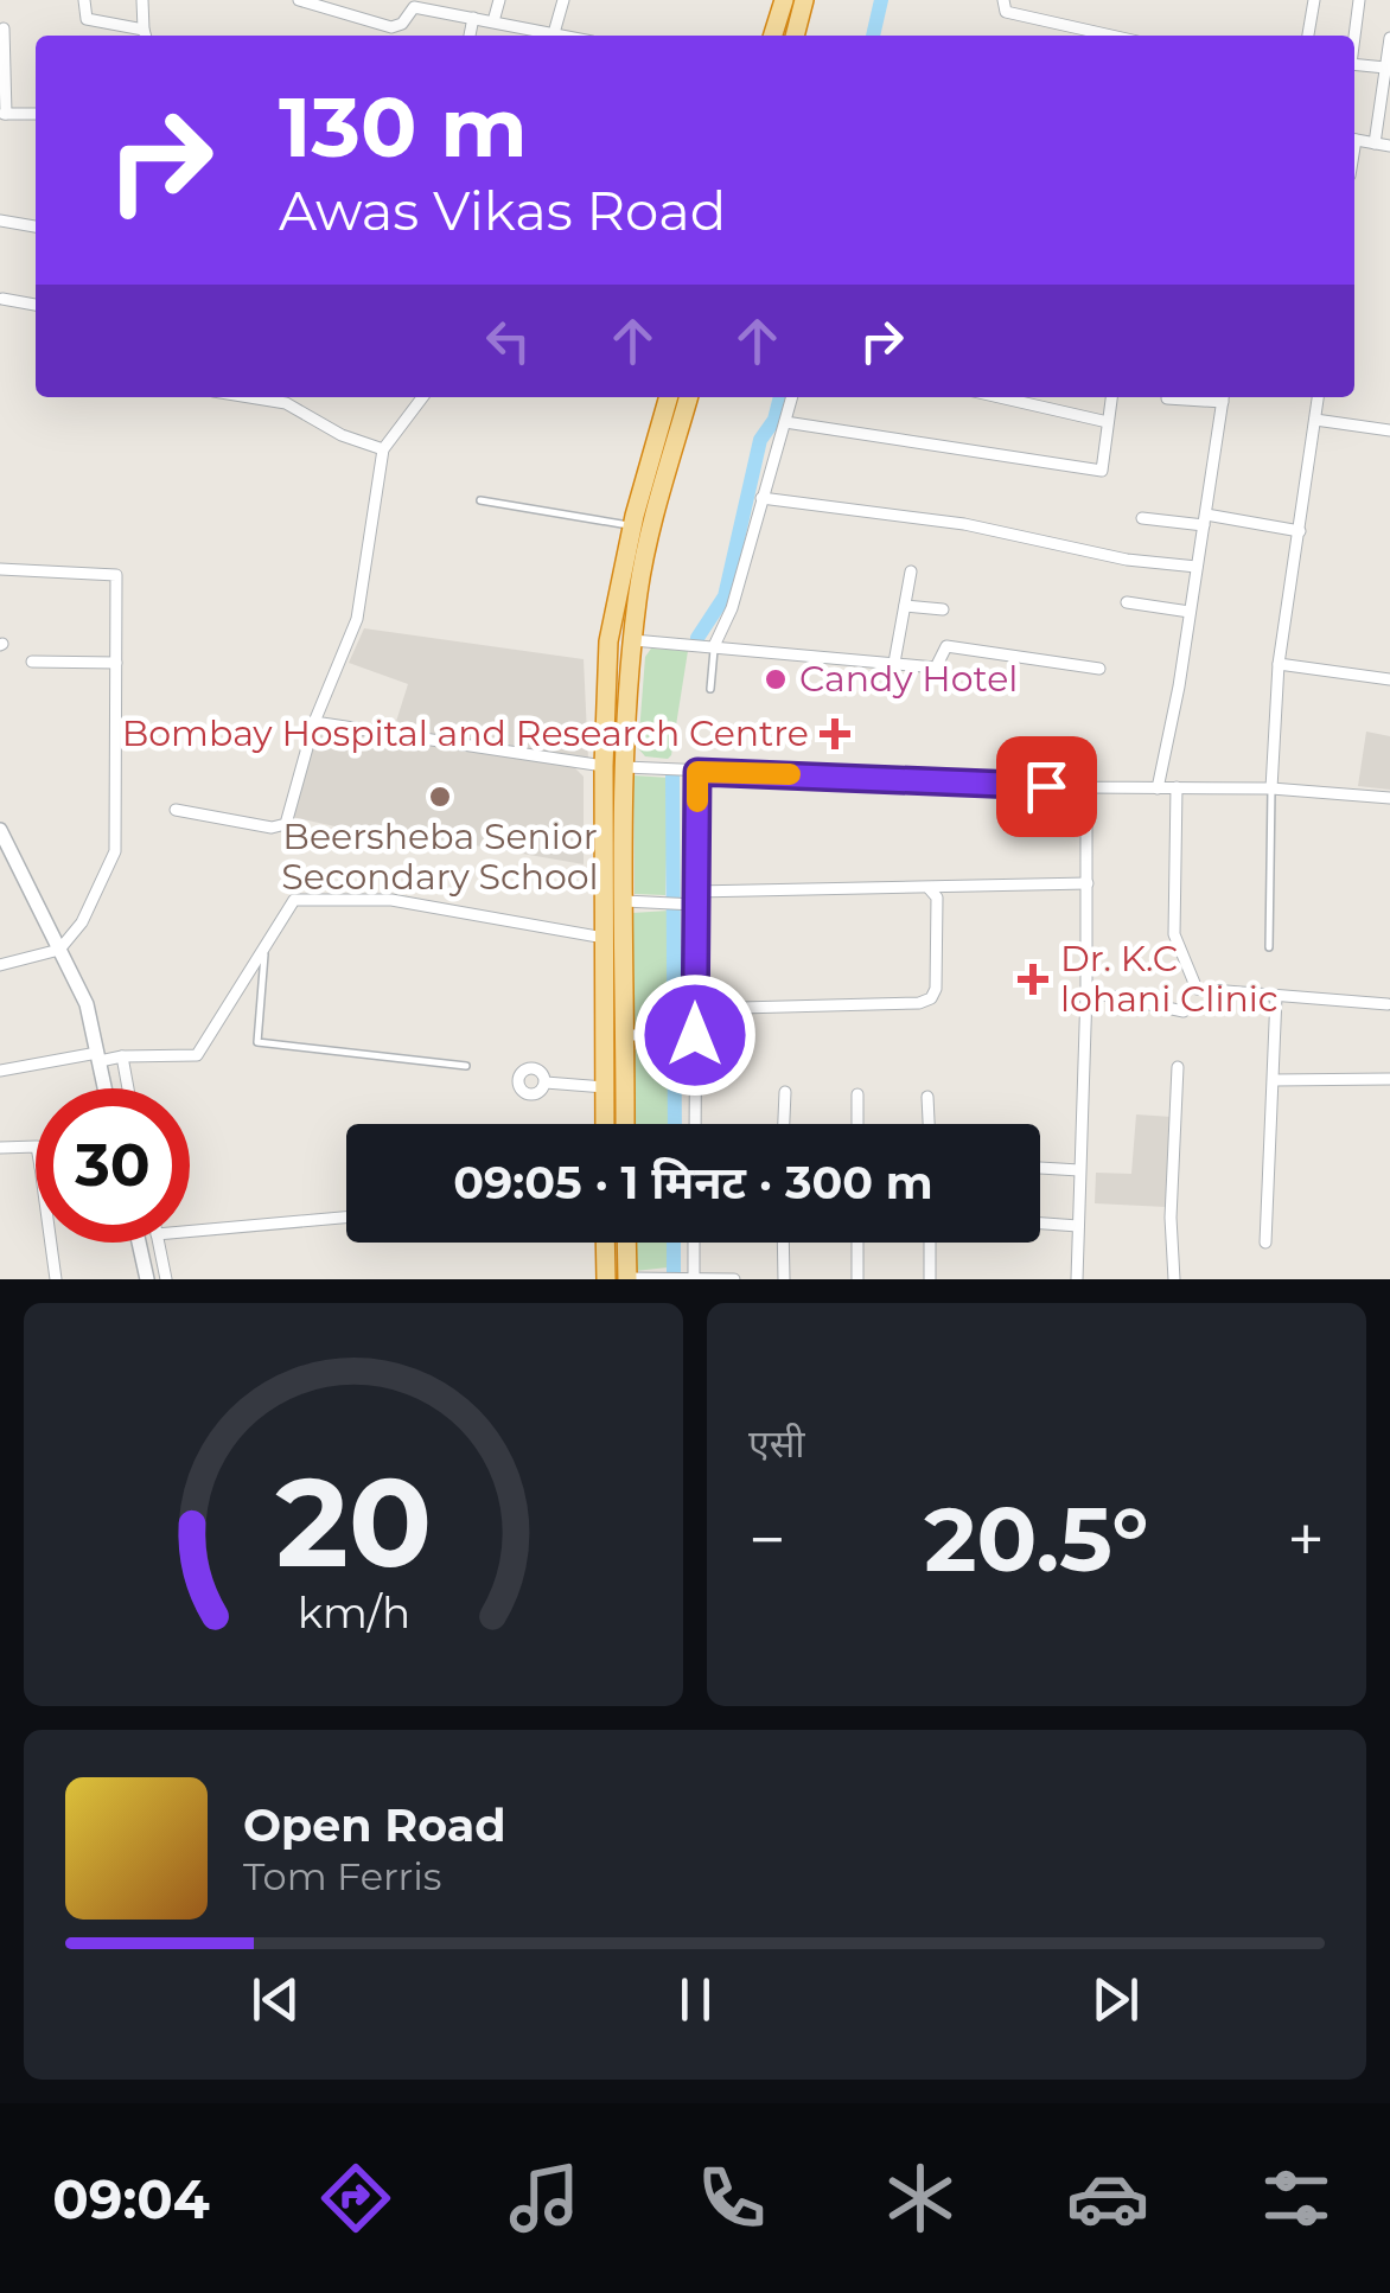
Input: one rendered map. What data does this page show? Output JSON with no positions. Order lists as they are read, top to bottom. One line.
{"places":{"other":["Candy Hotel","Beersheba Senior Secondary School"],"health":["Bombay Hospital and Research Centre","Dr. K.C lohani Clinic"]},"page":{"turn":["130 m","Awas Vikas Road"],"limit":"30","trip":"09:05 · 1 मिनट · 300 m","tile":"एसी","heat":["−","20.5°","+"],"song":["Open Road","Tom Ferris"],"tabs":"09:04","gauge":["20","km/h"]}}
